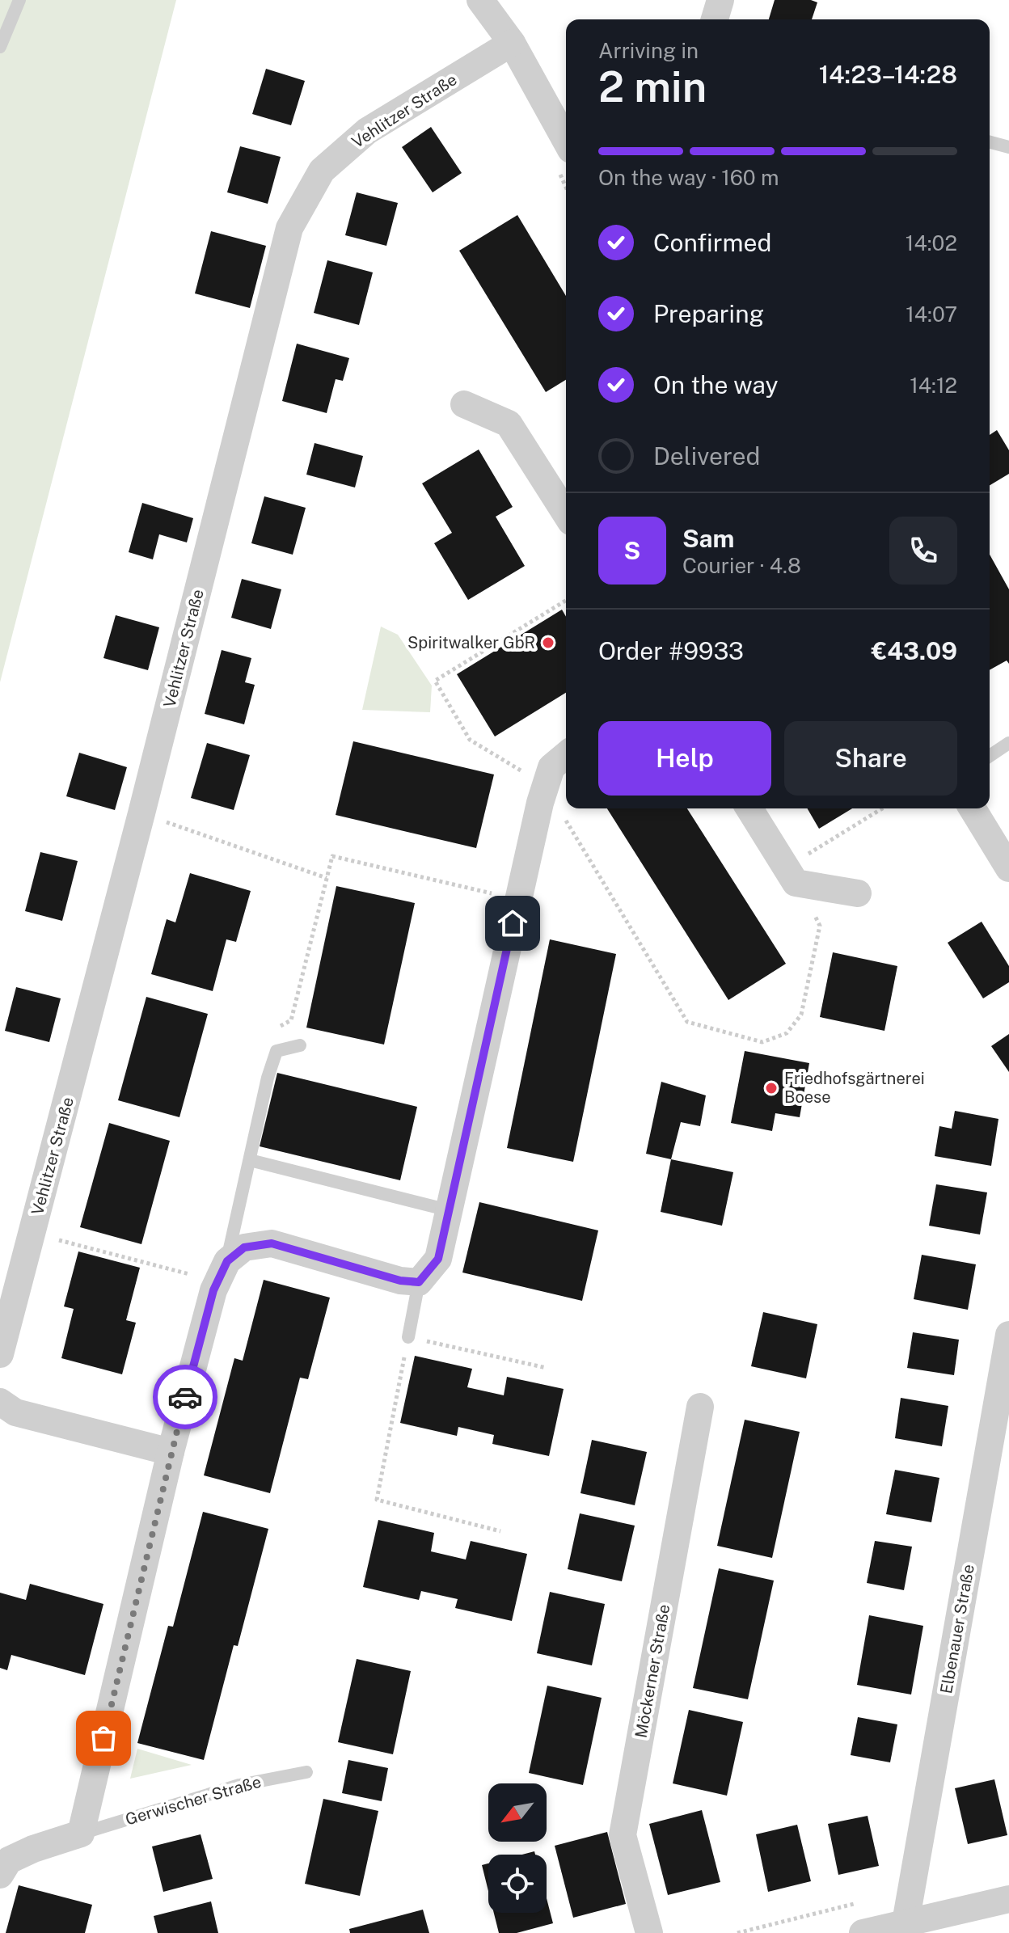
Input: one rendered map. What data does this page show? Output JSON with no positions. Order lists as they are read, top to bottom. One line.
{"streets":{"street":["Vehlitzer Straße","Elbenauer Straße","Möckerner Straße","Gerwischer Straße"]},"places":["Spiritwalker GbR","Friedhofsgärtnerei Boese"],"north":"bottom left","page":{"heading":["2 min","Arriving in","14:23–14:28"],"panel":["Sam","Courier · 4.8","Order #9933","€43.09"],"bar":"On the way · 160 m","list":[["Confirmed","14:02"],["Preparing","14:07"],["On the way","14:12"],"Delivered"],"round":"S","buttons":["Help","Share"]}}
